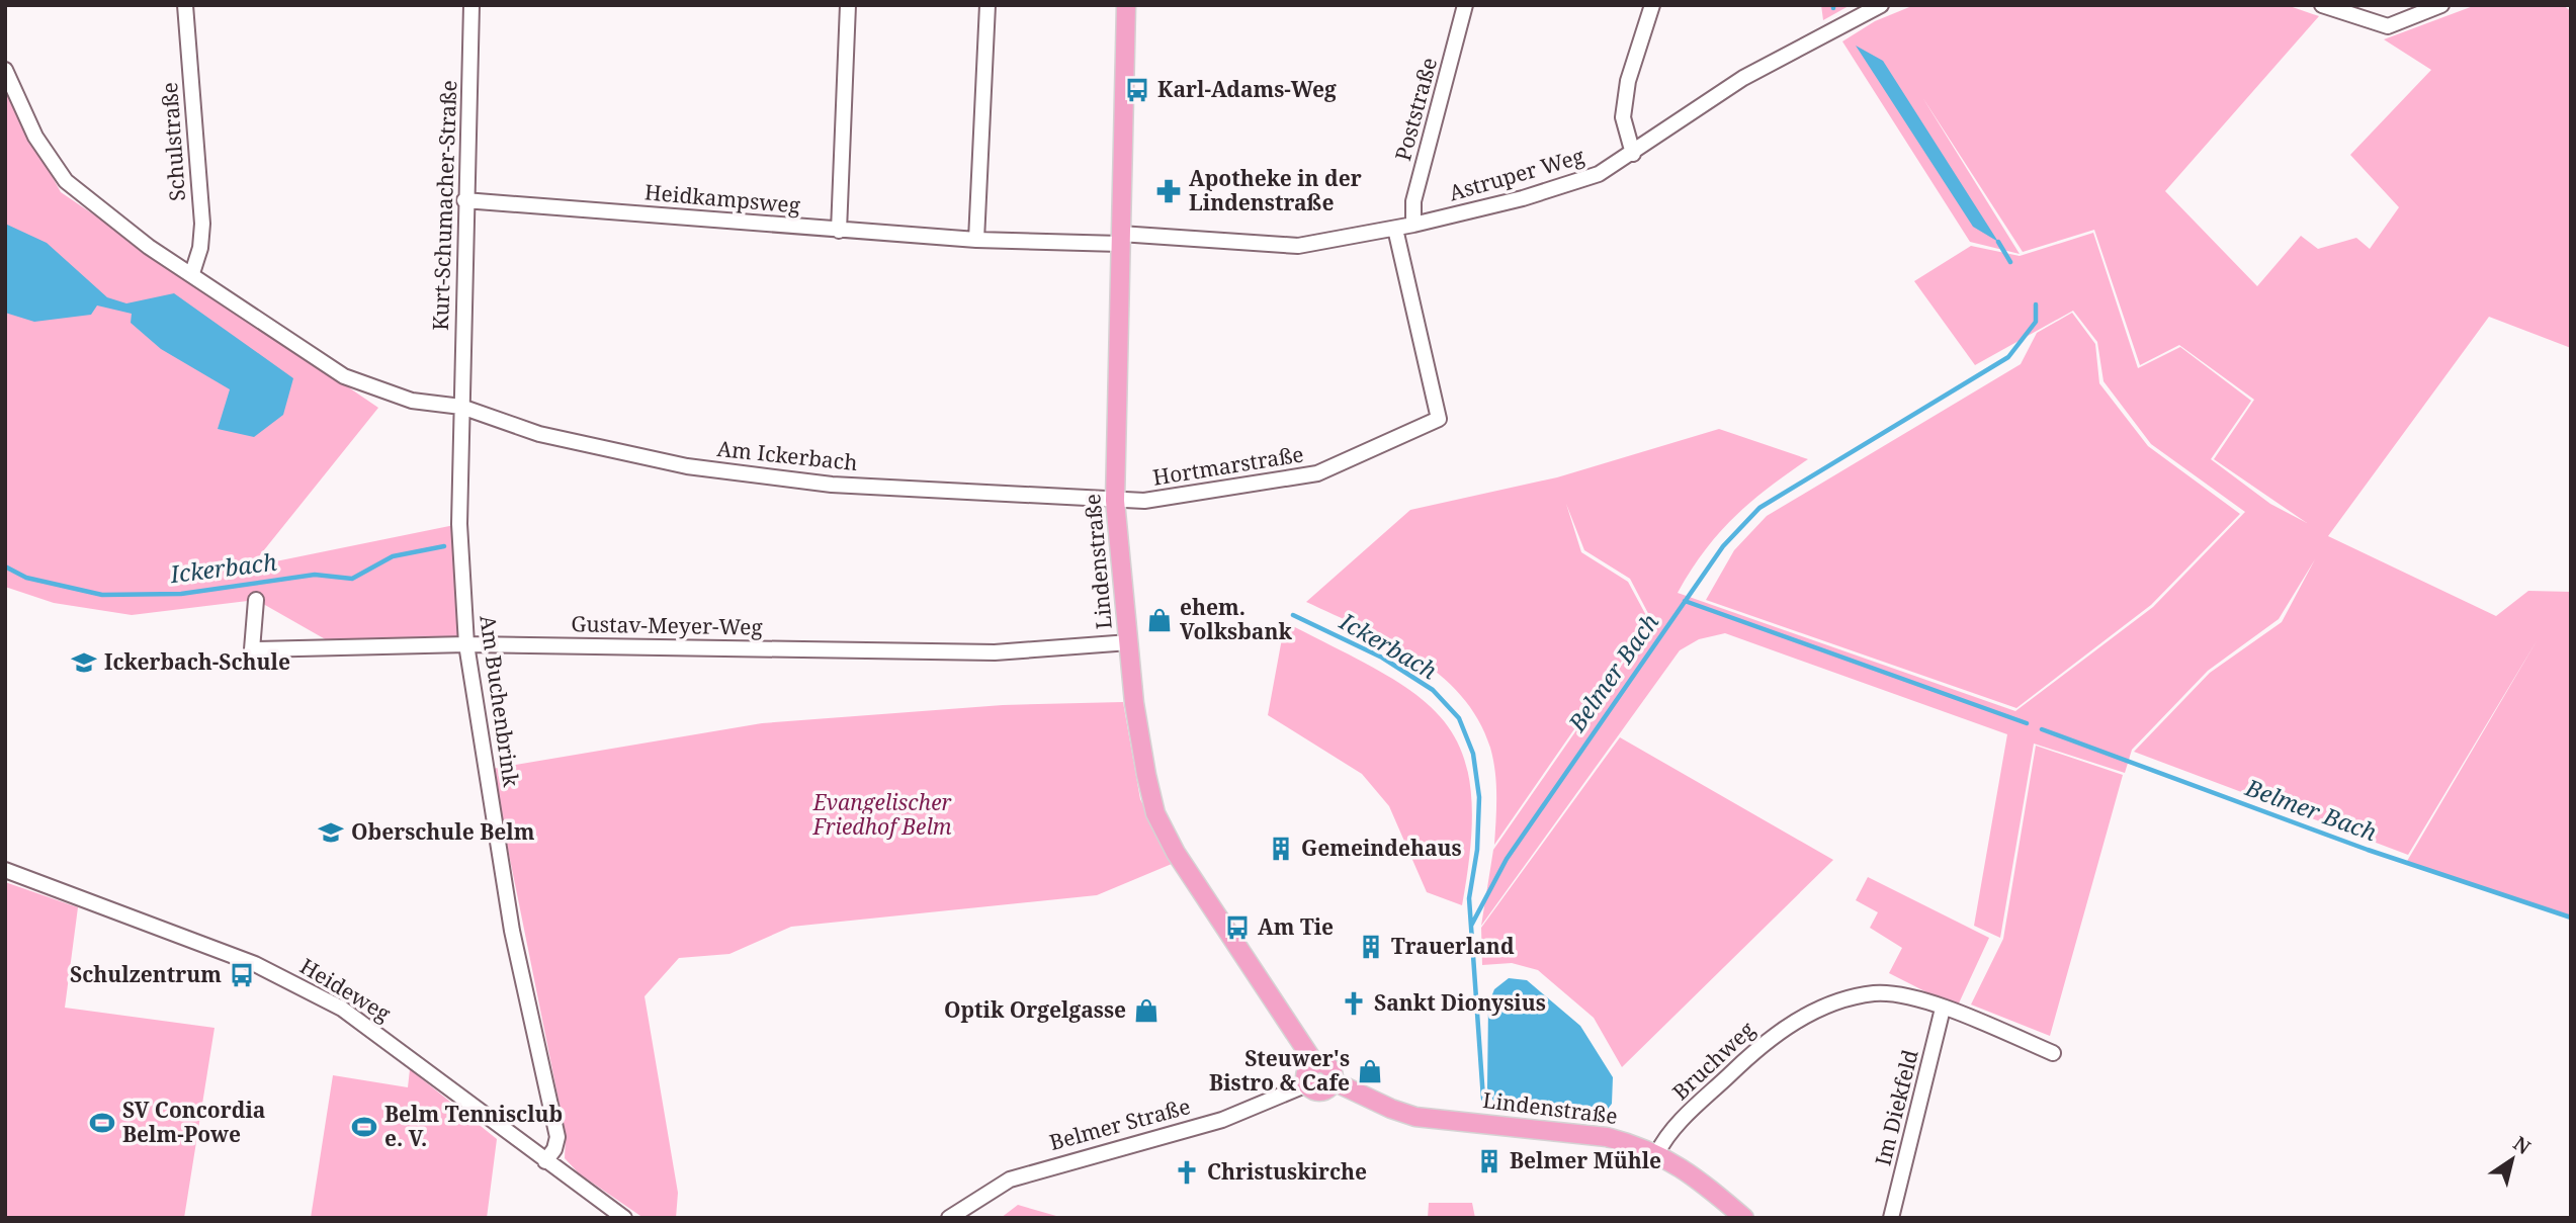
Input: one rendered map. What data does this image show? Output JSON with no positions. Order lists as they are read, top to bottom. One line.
{"streets":{"main road":["Lindenstraße"],"street":["Poststraße","Schulstraße","Astruper Weg","Heidkampsweg","Kurt-Schumacher-Straße","Am Ickerbach","Hortmarstraße","Gustav-Meyer-Weg","Am Buchenbrink","Heideweg","Bruchweg","Im Diekfeld","Belmer Straße"]},"crossings":[["Poststraße","Astruper Weg"],["Schulstraße","Am Ickerbach"],["Astruper Weg","Heidkampsweg"],["Astruper Weg","Hortmarstraße"],["Astruper Weg","Lindenstraße"],["Heidkampsweg","Kurt-Schumacher-Straße"],["Kurt-Schumacher-Straße","Am Ickerbach"],["Kurt-Schumacher-Straße","Am Buchenbrink"],["Am Ickerbach","Hortmarstraße"],["Am Ickerbach","Lindenstraße"],["Am Ickerbach","Am Buchenbrink"],["Hortmarstraße","Lindenstraße"],["Lindenstraße","Gustav-Meyer-Weg"],["Lindenstraße","Bruchweg"],["Lindenstraße","Belmer Straße"],["Gustav-Meyer-Weg","Am Buchenbrink"],["Am Buchenbrink","Heideweg"],["Bruchweg","Im Diekfeld"]],"water":["Ickerbach","Belmer Bach"],"parks":["Evangelischer Friedhof Belm"],"places":{"bus stop":["Karl-Adams-Weg","Am Tie","Schulzentrum"],"pharmacy":["Apotheke in der Lindenstraße"],"shop":["ehem. Volksbank","Optik Orgelgasse","Steuwer's Bistro & Cafe"],"school or university":["Ickerbach-Schule","Oberschule Belm"],"building":["Gemeindehaus","Trauerland","Belmer Mühle"],"church":["Sankt Dionysius","Christuskirche"],"sports":["SV Concordia Belm-Powe","Belm Tennisclub e. V."]},"north":"top right"}
